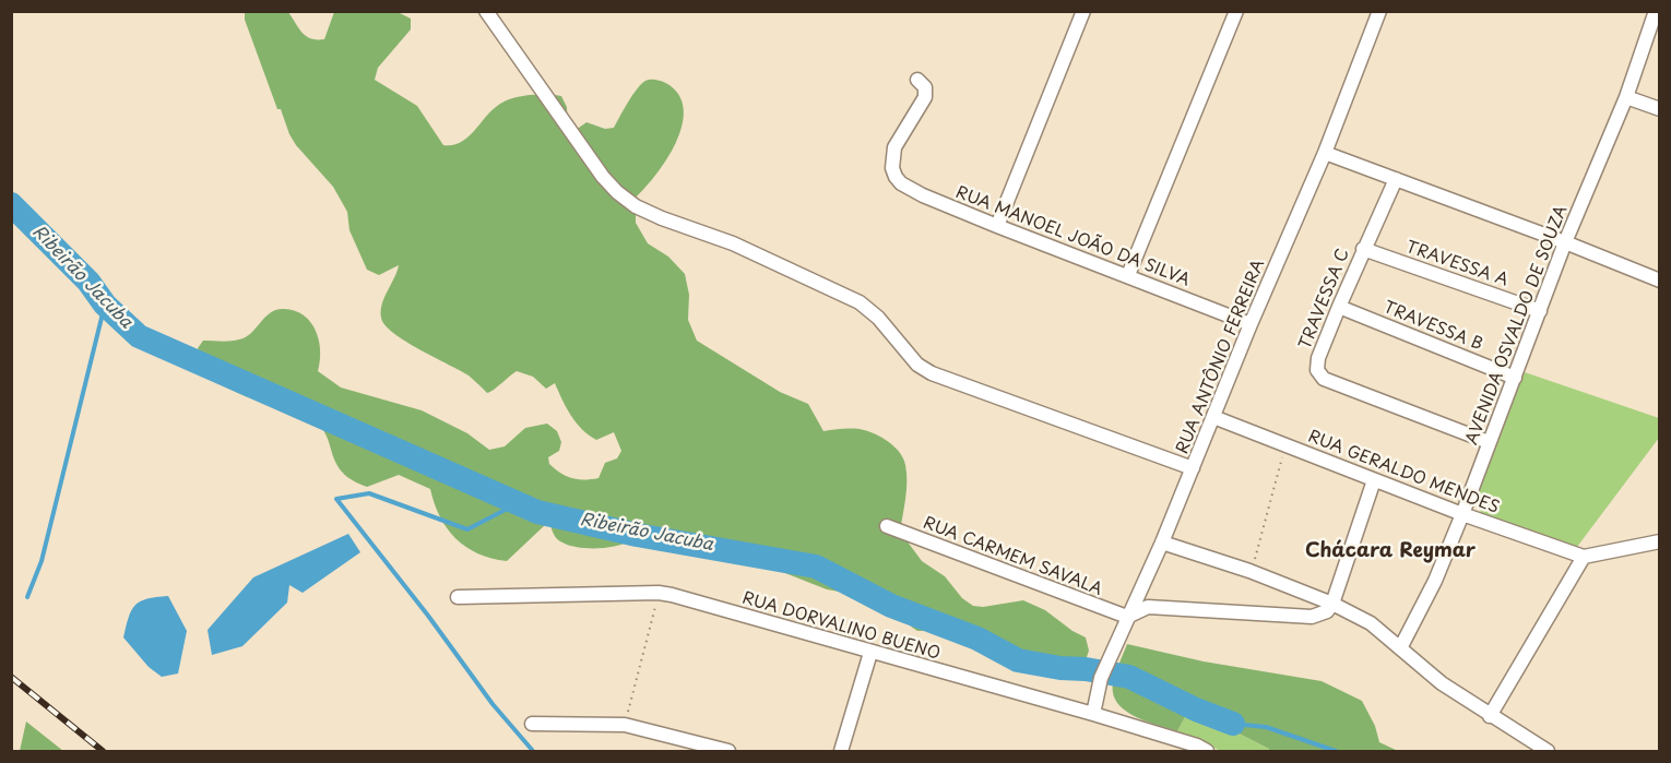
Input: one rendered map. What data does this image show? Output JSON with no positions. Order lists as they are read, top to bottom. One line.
{"streets":{"street":["RUA MANOEL JOÃO DA SILVA","TRAVESSA A","TRAVESSA C","AVENIDA OSVALDO DE SOUZA","TRAVESSA B","RUA ANTÔNIO FERREIRA","RUA GERALDO MENDES","RUA CARMEM SAVALA","RUA DORVALINO BUENO"]},"crossings":[["RUA MANOEL JOÃO DA SILVA","RUA ANTÔNIO FERREIRA"],["TRAVESSA A","TRAVESSA C"],["TRAVESSA A","AVENIDA OSVALDO DE SOUZA"],["TRAVESSA C","AVENIDA OSVALDO DE SOUZA"],["TRAVESSA C","TRAVESSA B"],["AVENIDA OSVALDO DE SOUZA","TRAVESSA B"],["AVENIDA OSVALDO DE SOUZA","RUA GERALDO MENDES"],["RUA ANTÔNIO FERREIRA","RUA GERALDO MENDES"],["RUA ANTÔNIO FERREIRA","RUA CARMEM SAVALA"],["RUA ANTÔNIO FERREIRA","RUA DORVALINO BUENO"]],"districts":["Chácara Reymar"],"water":["Ribeirão Jacuba"]}
